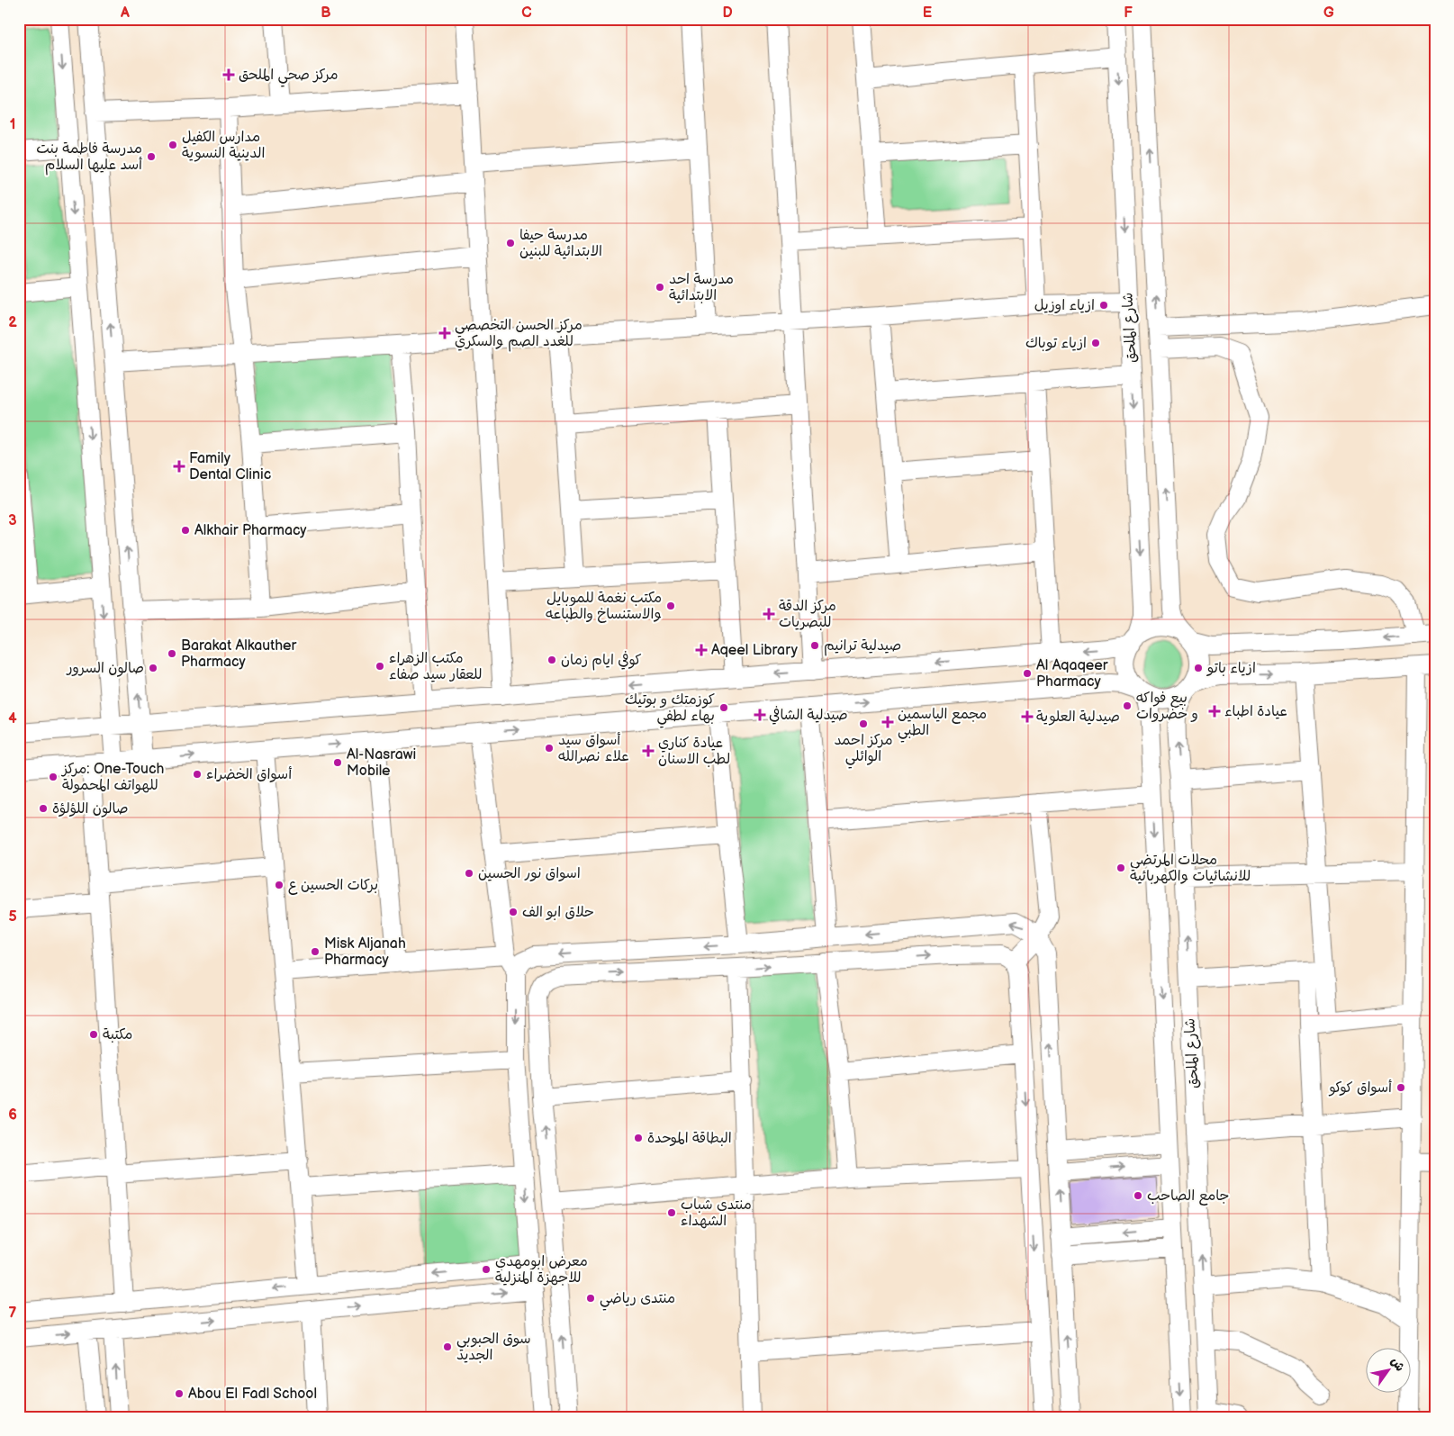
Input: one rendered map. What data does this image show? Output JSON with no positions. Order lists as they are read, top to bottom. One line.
{"streets":{"street":["شارع الملحق"]},"places":{"health":["مركز صحي الملحق","مركز الحسن التخصصي للغدد الصم والسكري","Family Dental Clinic","مركز الدقة للبصريات","Aqeel Library","عيادة اطباء","صيدلية الشافي","صيدلية العلوية","مجمع الياسمين الطبي","عيادة كناري لطب الاسنان"],"other":["مدارس الكفيل الدينية النسوية","مدرسة فاطمة بنت أسد عليها السلام","مدرسة حيفا الابتدائية للبنين","مدرسة احد الابتدائية","ازياء اوزيل","ازياء توباك","Alkhair Pharmacy","مكتب نغمة للموبايل والاستنساخ والطباعه","صيدلية ترانيم","Barakat Alkauther Pharmacy","كوفي ايام زمان","مكتب الزهراء للعقار سيد صفاء","صالون السرور","ازياء باتو","Al Aqaqeer Pharmacy","بيع فواكه و خضروات","كوزمتك و بوتيك بهاء لطفي","مركز احمد الوائلي","أسواق سيد علاء نصرالله","Al-Nasrawi Mobile","أسواق الخضراء","مركز: One-Touch للهواتف المحمولة","صالون اللؤلؤة","محلات المرتضى للانشائيات والكهربائية","اسواق نور الحسين","بركات الحسين ع","حلاق ابو الف","Misk Aljanah Pharmacy","مكتبة","أسواق كوكو","البطاقة الموحدة","جامع الصاحب","منتدى شباب الشهداء","معرض ابومهدي للاجهزة المنزلية","منتدى رياضي","سوق الحبوبي الجديد","Abou El Fadl School"]},"north":"top right","grid":{"columns":["A","B","C","D","E","F","G"],"rows":["1","2","3","4","5","6","7"]}}
